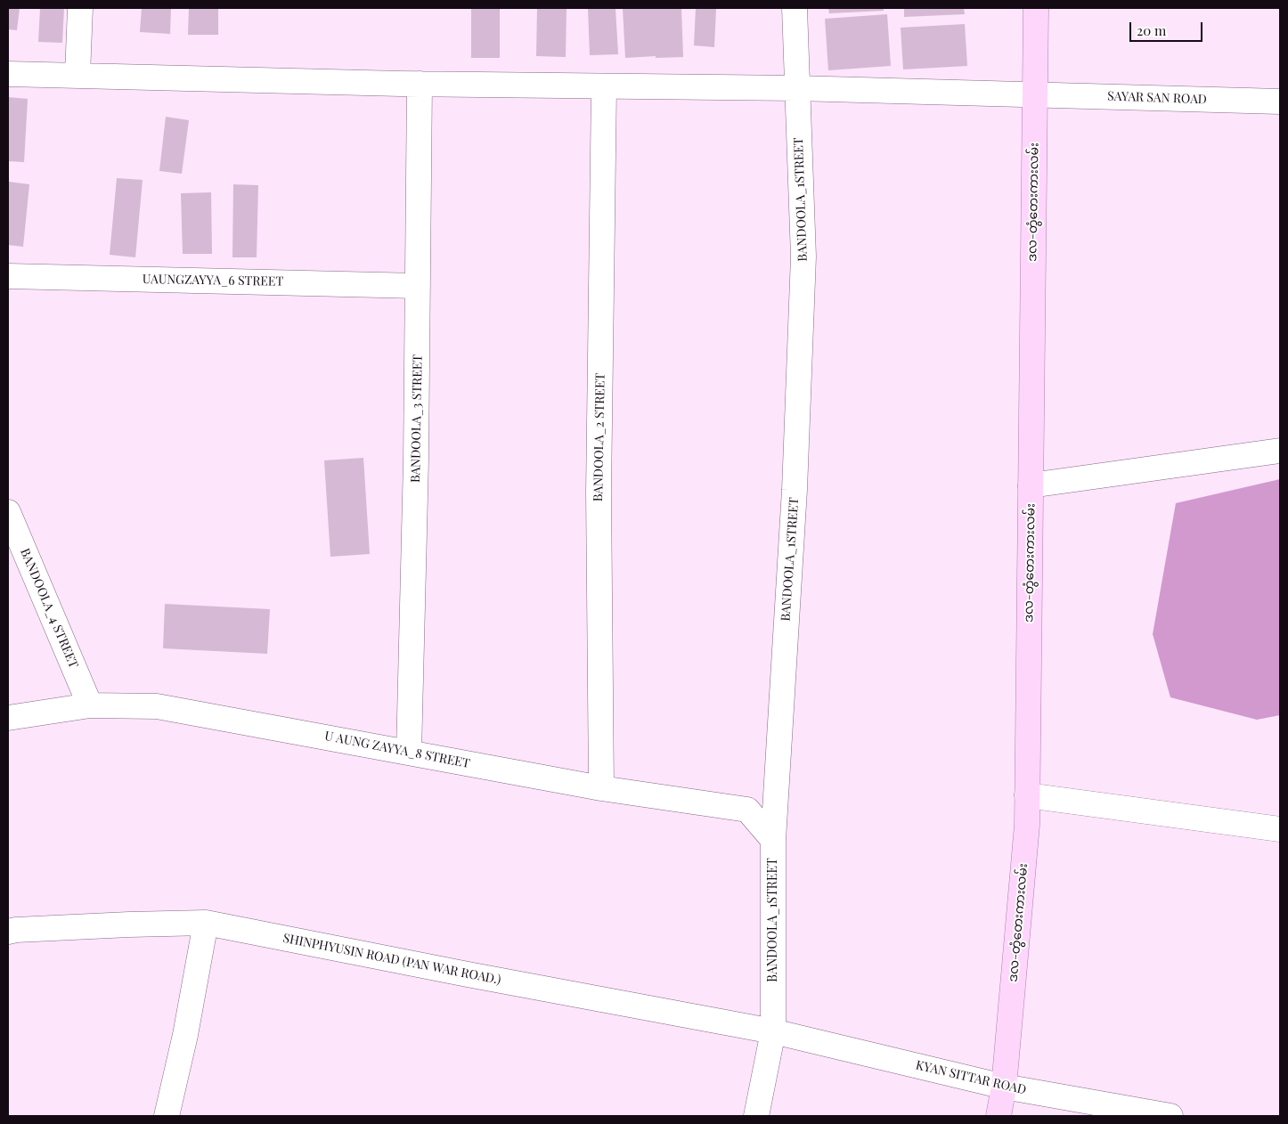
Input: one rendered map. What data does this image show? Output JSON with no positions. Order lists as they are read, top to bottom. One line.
{"streets":{"main road":["ဒလ-တွံတေးကားလမ်း"],"street":["SAYAR SAN ROAD","BANDOOLA_1STREET","UAUNGZAYYA_6 STREET","BANDOOLA_3 STREET","BANDOOLA_2 STREET","BANDOOLA_4 STREET","U AUNG ZAYYA_8 STREET","SHINPHYUSIN ROAD (PAN WAR ROAD.)","KYAN SITTAR ROAD"]},"crossings":[["SAYAR SAN ROAD","BANDOOLA_1STREET"],["SAYAR SAN ROAD","ဒလ-တွံတေးကားလမ်း"],["SAYAR SAN ROAD","BANDOOLA_3 STREET"],["SAYAR SAN ROAD","BANDOOLA_2 STREET"],["BANDOOLA_1STREET","U AUNG ZAYYA_8 STREET"],["BANDOOLA_1STREET","SHINPHYUSIN ROAD (PAN WAR ROAD.)"],["BANDOOLA_1STREET","KYAN SITTAR ROAD"],["ဒလ-တွံတေးကားလမ်း","KYAN SITTAR ROAD"],["UAUNGZAYYA_6 STREET","BANDOOLA_3 STREET"],["BANDOOLA_3 STREET","U AUNG ZAYYA_8 STREET"],["BANDOOLA_2 STREET","U AUNG ZAYYA_8 STREET"],["BANDOOLA_4 STREET","U AUNG ZAYYA_8 STREET"],["SHINPHYUSIN ROAD (PAN WAR ROAD.)","KYAN SITTAR ROAD"]],"scale_bar":"20 m"}
